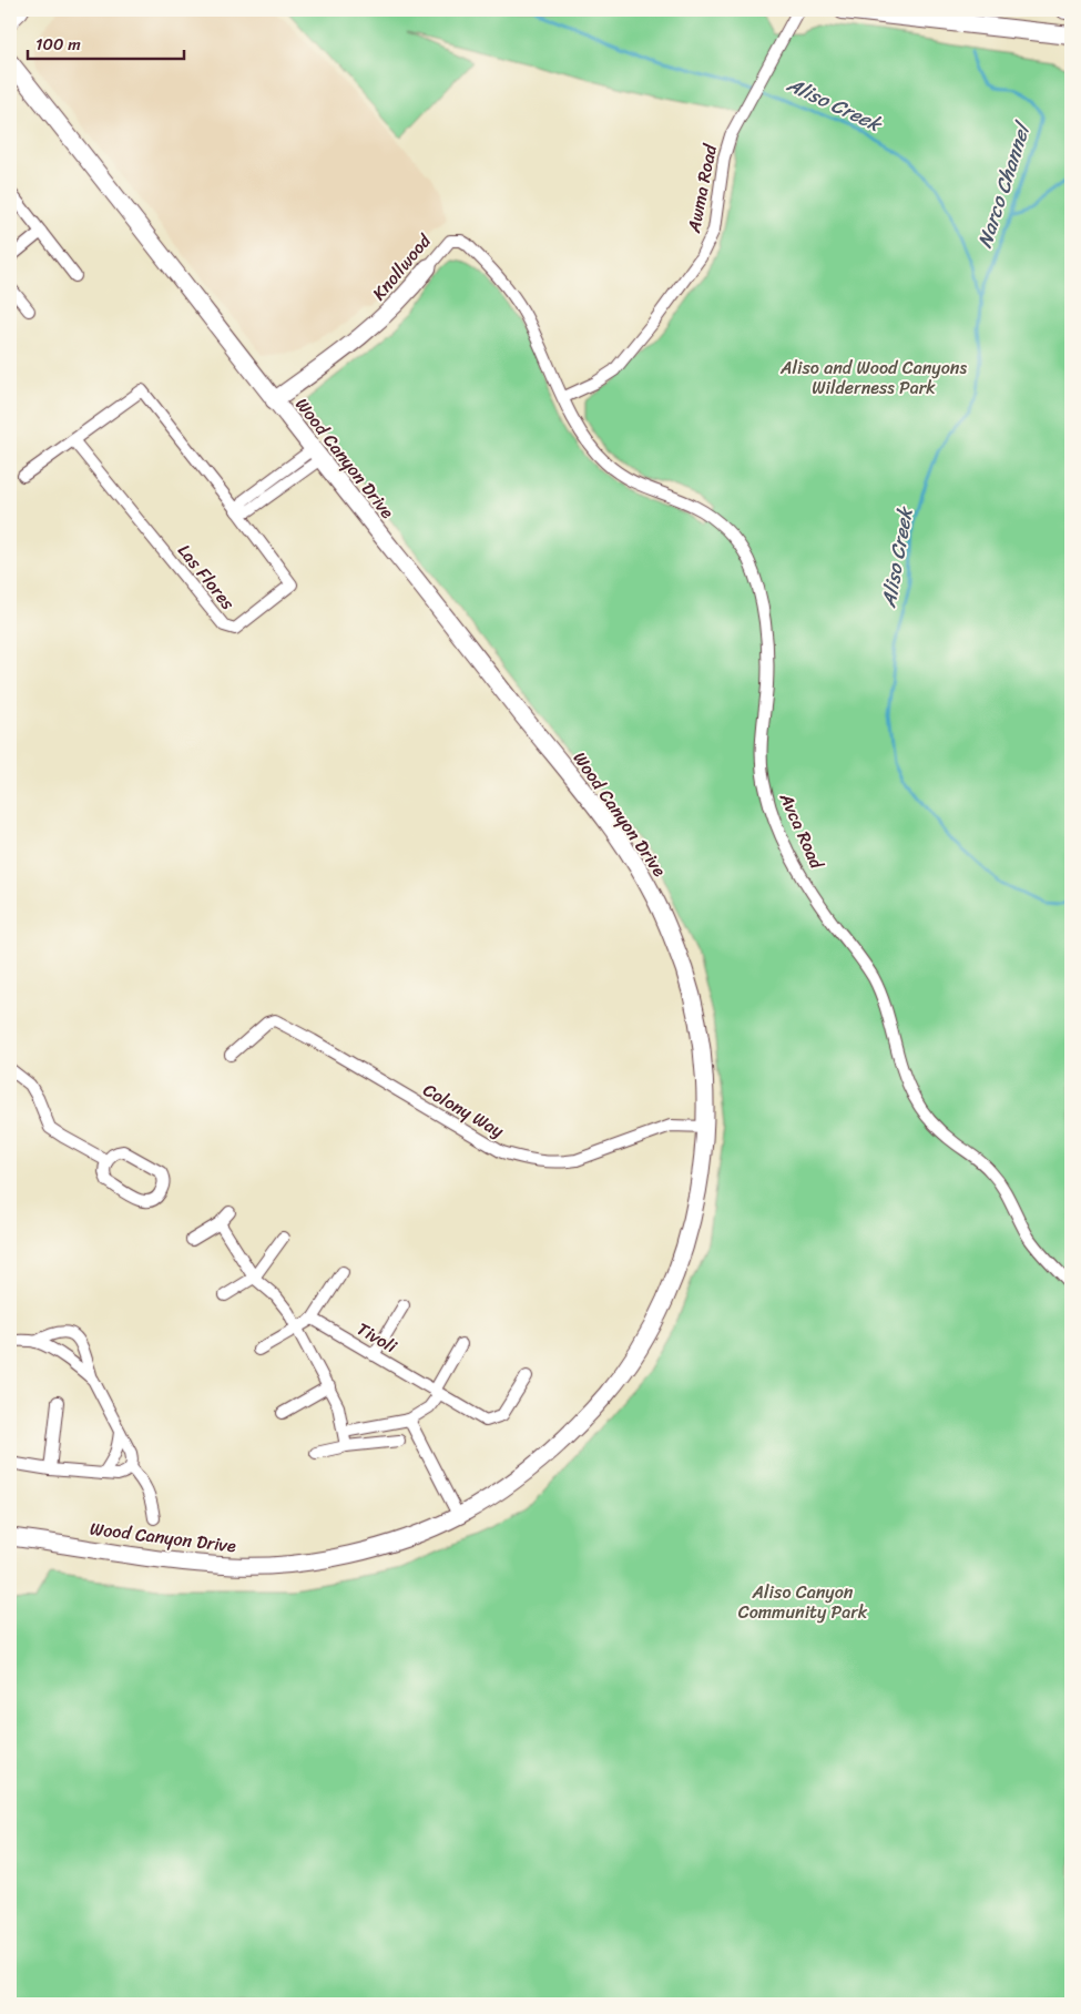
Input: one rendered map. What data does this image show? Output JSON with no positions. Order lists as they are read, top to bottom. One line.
{"streets":{"main road":["Knollwood","Wood Canyon Drive"],"street":["Awma Road","Las Flores","Avca Road","Colony Way","Tivoli"]},"crossings":[["Awma Road","Knollwood"],["Awma Road","Avca Road"],["Knollwood","Wood Canyon Drive"],["Knollwood","Avca Road"],["Wood Canyon Drive","Colony Way"]],"water":["Aliso Creek","Narco Channel"],"parks":["Aliso and Wood Canyons Wilderness Park","Aliso Canyon Community Park"],"scale_bar":"100 m"}
